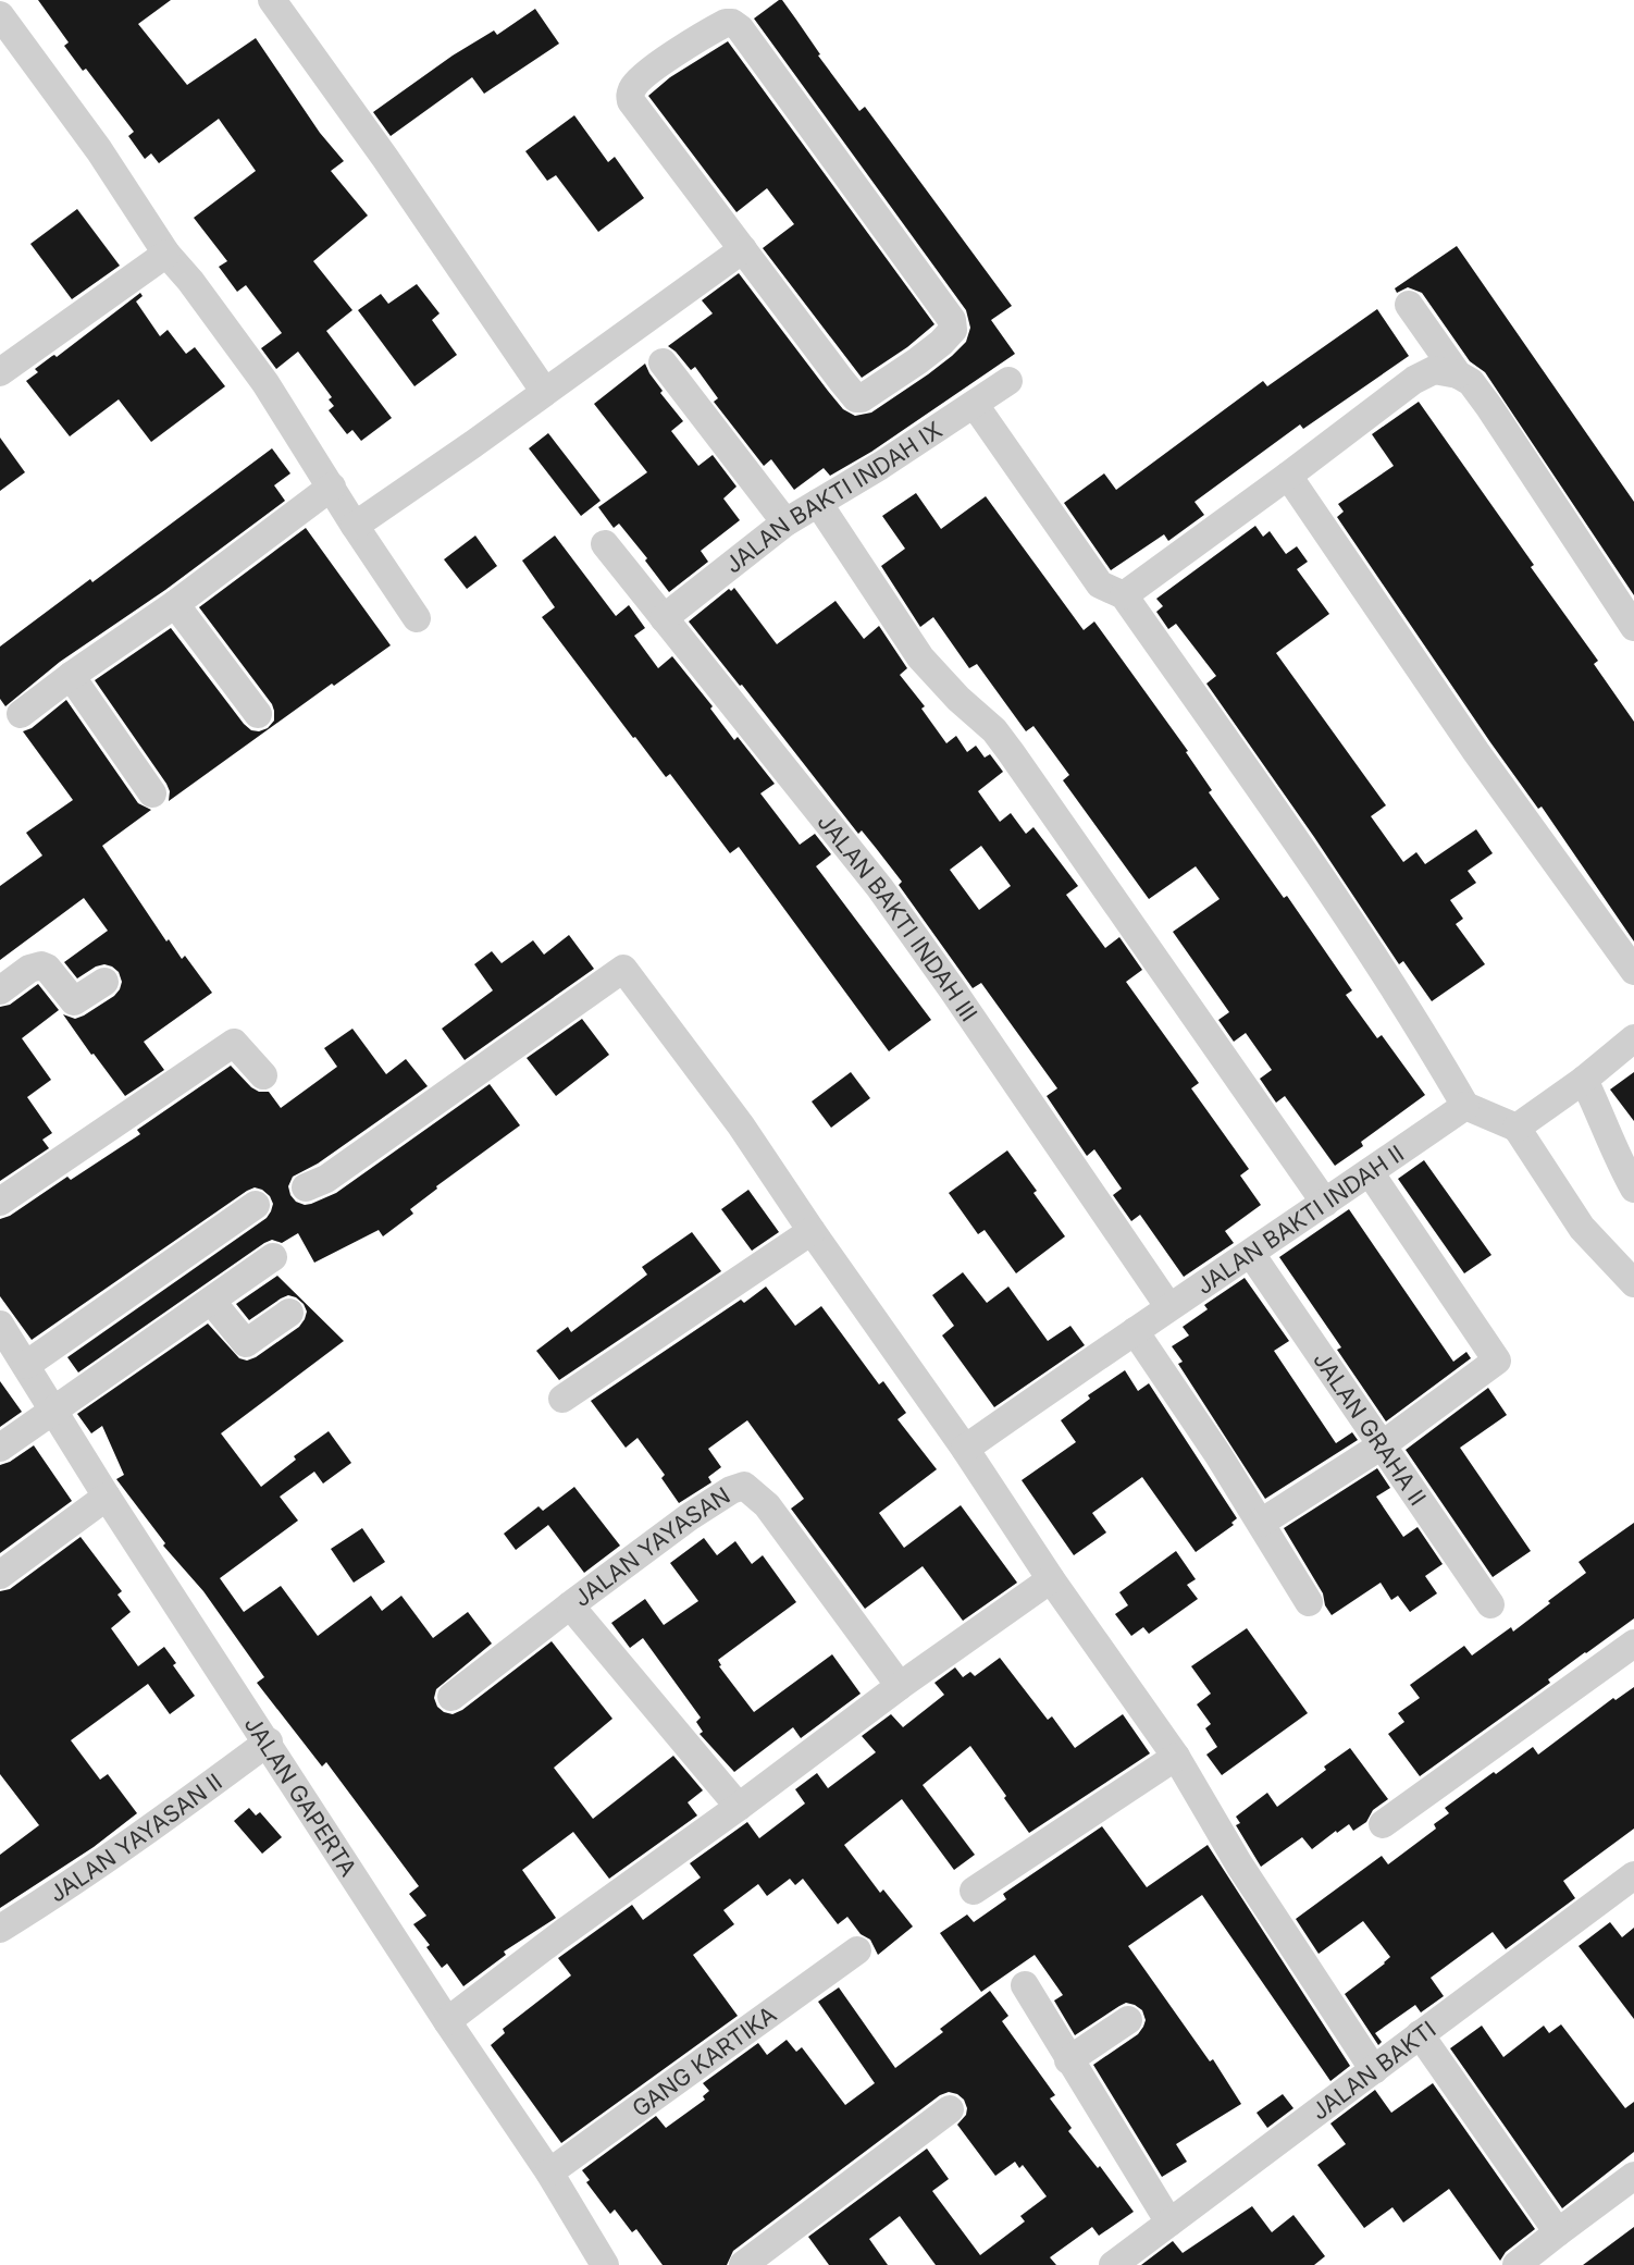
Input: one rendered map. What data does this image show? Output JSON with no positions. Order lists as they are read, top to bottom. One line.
{"streets":{"street":["JALAN BAKTI INDAH IX","JALAN BAKTI INDAH III","JALAN BAKTI INDAH II","JALAN GRAHA II","JALAN YAYASAN","JALAN GAPERTA","JALAN YAYASAN II","GANG KARTIKA","JALAN BAKTI"]},"crossings":[["JALAN BAKTI INDAH IX","JALAN BAKTI INDAH III"],["JALAN BAKTI INDAH III","JALAN BAKTI INDAH II"],["JALAN BAKTI INDAH II","JALAN GRAHA II"],["JALAN GAPERTA","JALAN YAYASAN II"],["JALAN GAPERTA","GANG KARTIKA"]]}
